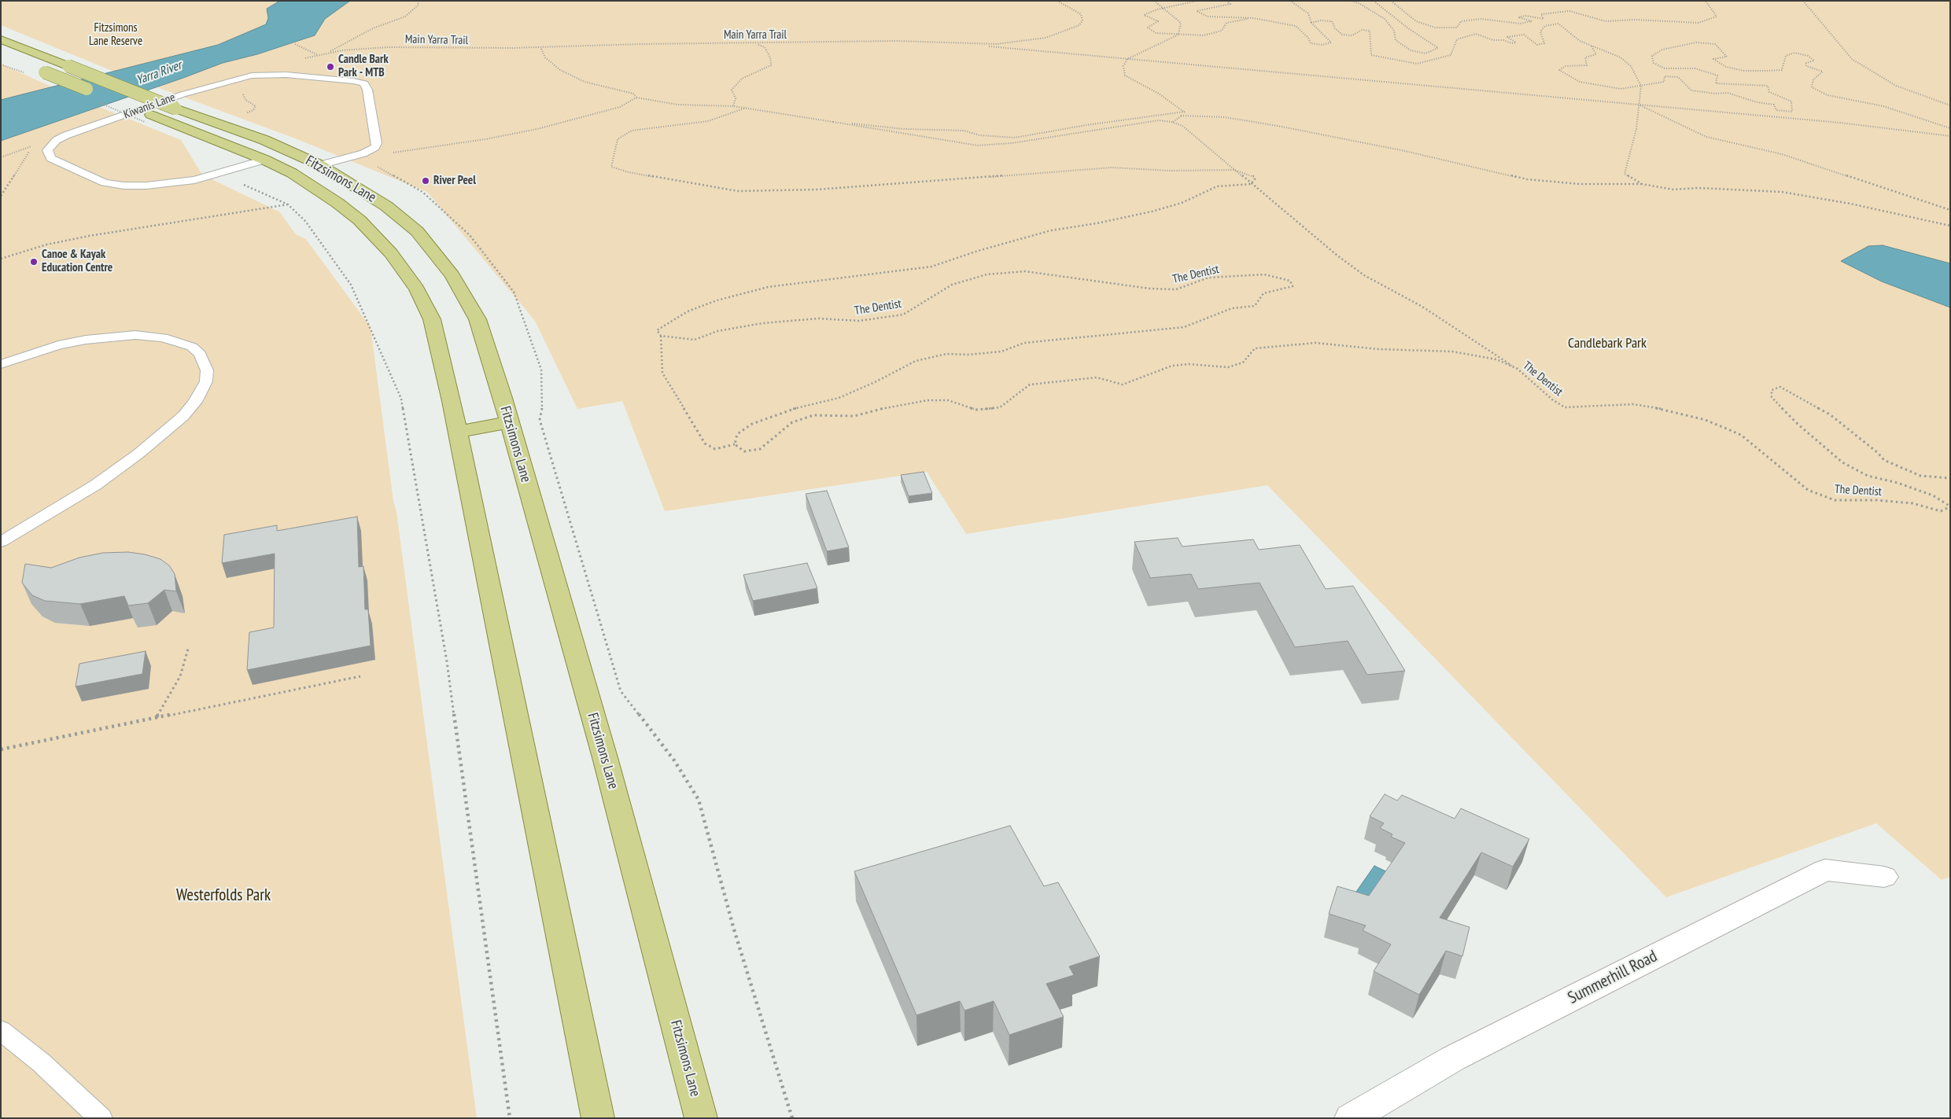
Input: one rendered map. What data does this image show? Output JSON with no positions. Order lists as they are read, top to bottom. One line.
{"streets":{"main road":["Fitzsimons Lane"],"street":["Summerhill Road"],"lane":["Kiwanis Lane"],"path":["Main Yarra Trail","The Dentist"]},"crossings":[["Kiwanis Lane","Fitzsimons Lane"]],"water":["Yarra River"],"parks":["Fitzsimons Lane Reserve","Candlebark Park","Westerfolds Park"],"places":["Candle Bark Park - MTB","River Peel","Canoe & Kayak Education Centre"]}
